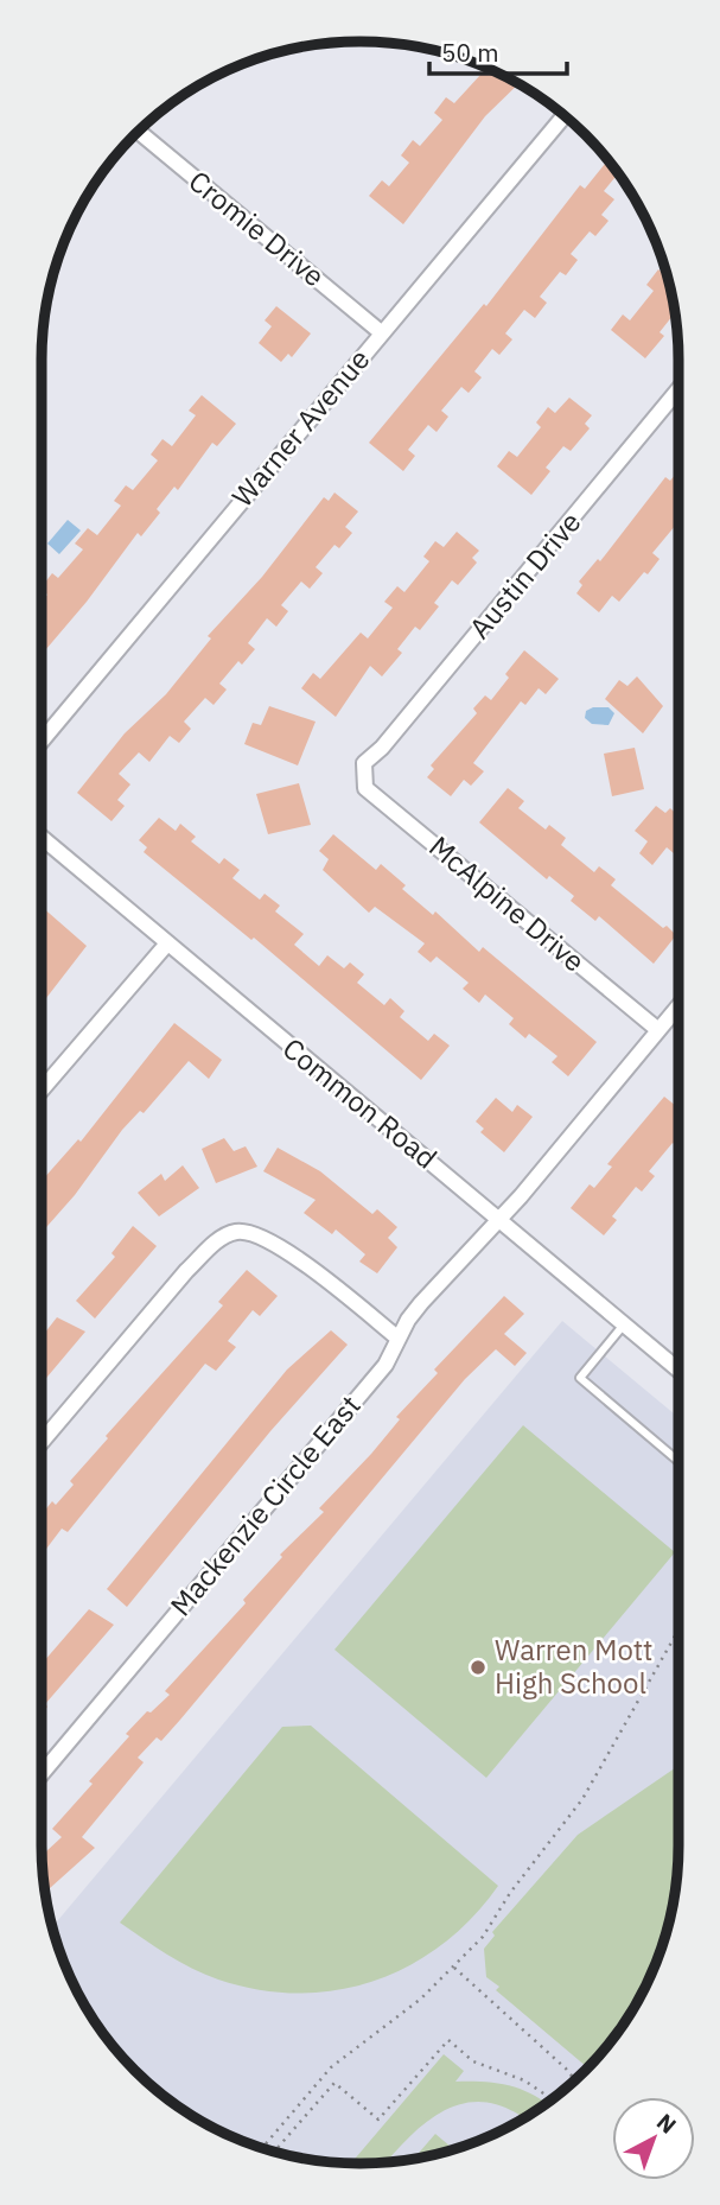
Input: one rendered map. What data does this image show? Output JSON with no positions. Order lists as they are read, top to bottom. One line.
{"streets":{"street":["Cromie Drive","Warner Avenue","Austin Drive","McAlpine Drive","Common Road","Mackenzie Circle East"]},"crossings":[["Cromie Drive","Warner Avenue"],["Austin Drive","McAlpine Drive"],["McAlpine Drive","Mackenzie Circle East"],["Common Road","Mackenzie Circle East"]],"places":["Warren Mott High School"],"scale_bar":"50 m","north":"top right"}
